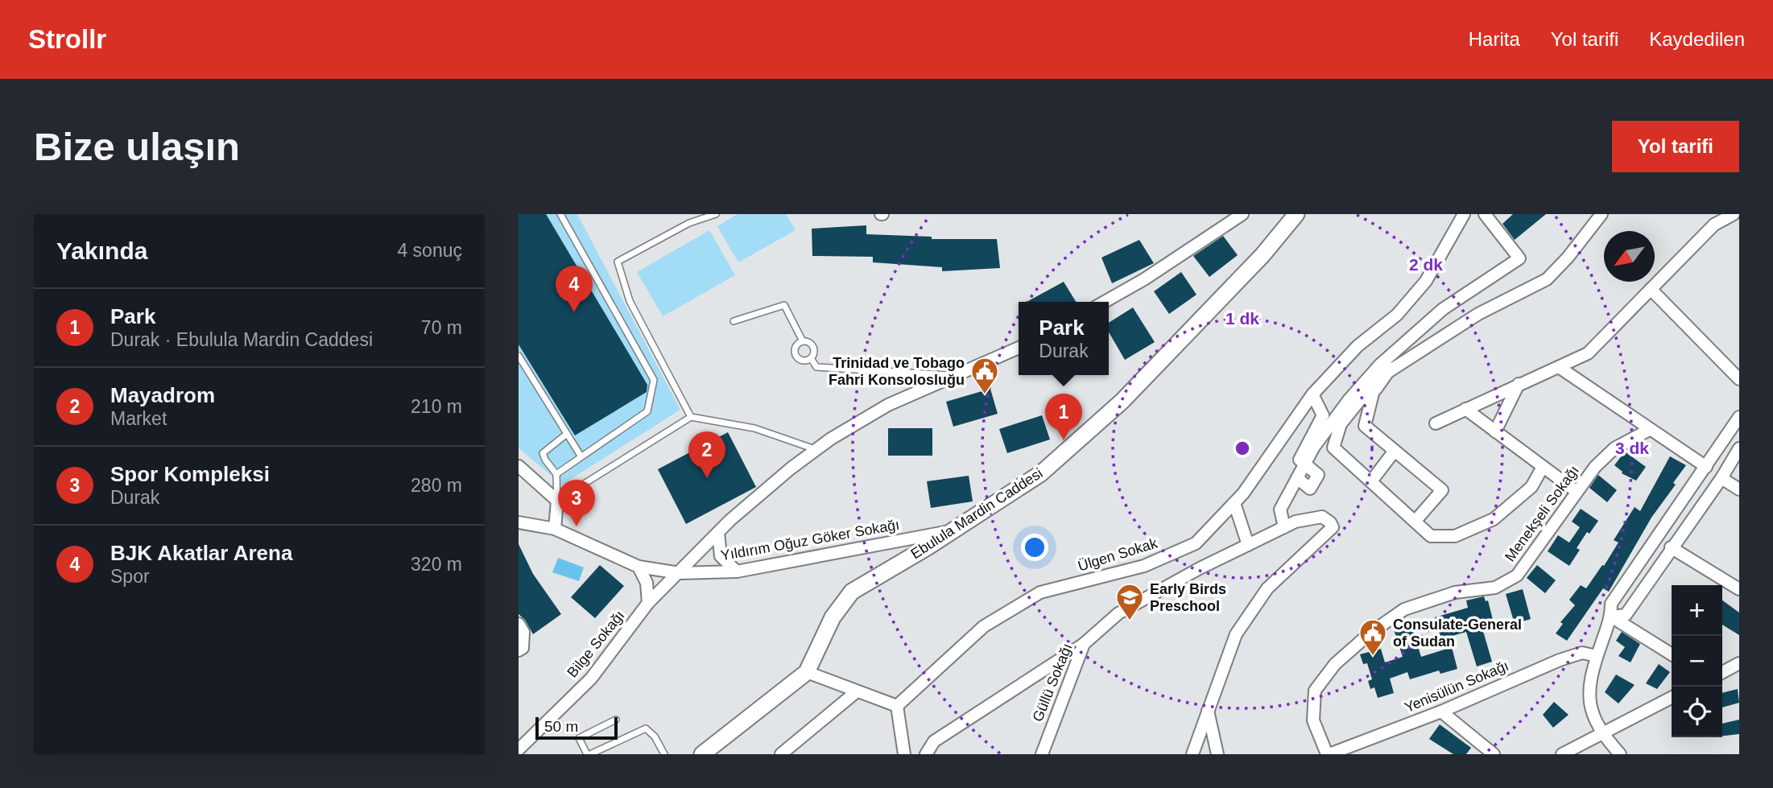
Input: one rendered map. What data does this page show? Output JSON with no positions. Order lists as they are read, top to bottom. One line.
{"streets":{"street":["Ebulula Mardin Caddesi","Menekşeli Sokağı","Yıldırım Oğuz Göker Sokağı","Ülgen Sokak","Bilge Sokağı","Güllü Sokağı","Yenisülün Sokağı"]},"crossings":[["Ebulula Mardin Caddesi","Yıldırım Oğuz Göker Sokağı"],["Menekşeli Sokağı","Yenisülün Sokağı"],["Yıldırım Oğuz Göker Sokağı","Bilge Sokağı"]],"places":{"public building":["Trinidad ve Tobago Fahri Konsolosluğu","Consulate-General of Sudan"],"school or university":["Early Birds Preschool"]},"scale_bar":"50 m","north":"bottom left","page":{"header":"Strollr","nav":["Harita","Yol tarifi","Kaydedilen"],"buttons":"Yol tarifi","title":"Bize ulaşın","heading":["Yakında","4 sonuç"],"pins":["4","1","2","3"],"list":[{"mark":"1","name":"Park","note":"Durak · Ebulula Mardin Caddesi","value":"70 m"},{"mark":"2","name":"Mayadrom","note":"Market","value":"210 m"},{"mark":"3","name":"Spor Kompleksi","note":"Durak","value":"280 m"},{"mark":"4","name":"BJK Akatlar Arena","note":"Spor","value":"320 m"}],"popup":["Park","Durak"],"map_buttons":["+","−"],"scale":"50 m"},"rings":["2 dk","1 dk","3 dk"]}
